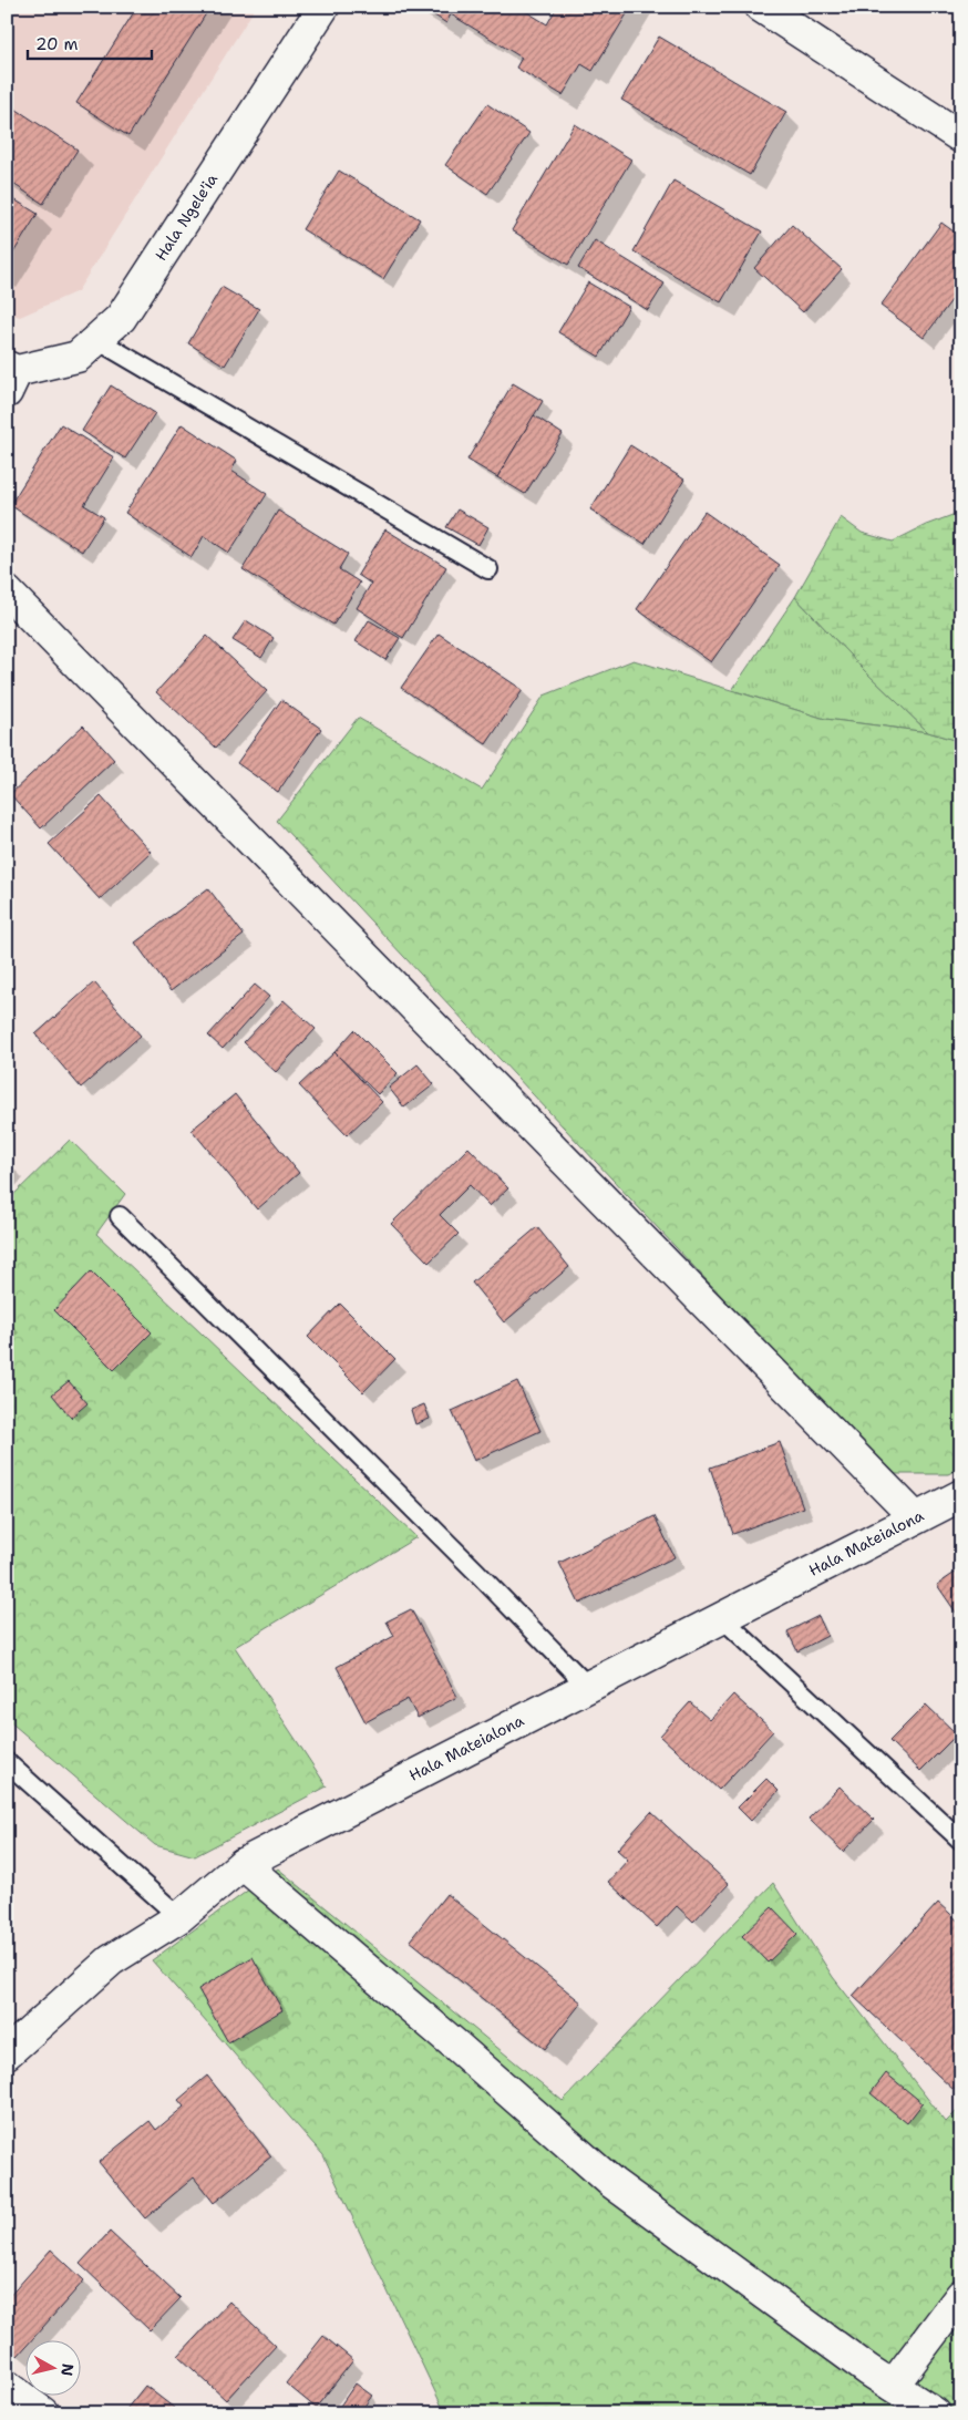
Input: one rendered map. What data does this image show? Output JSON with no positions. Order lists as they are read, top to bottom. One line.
{"streets":{"street":["Hala Ngele'ia","Hala Mateialona"]},"scale_bar":"20 m","north":"right"}
